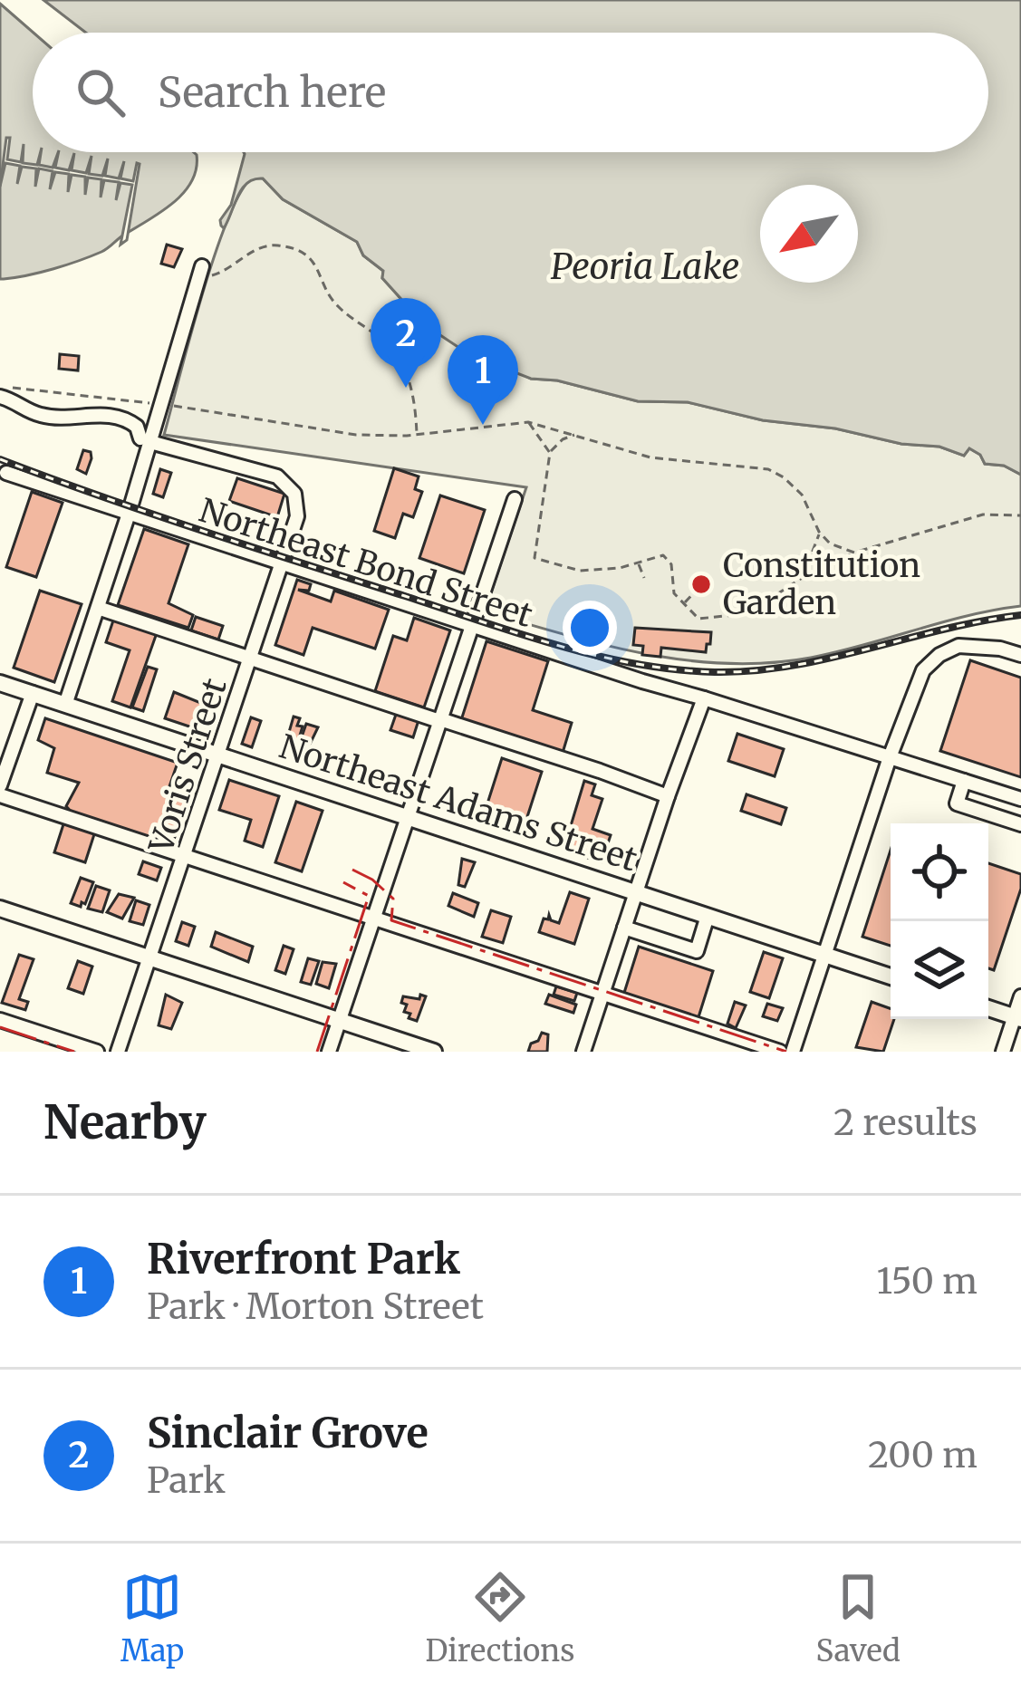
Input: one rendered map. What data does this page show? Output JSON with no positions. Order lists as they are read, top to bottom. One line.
{"streets":{"main road":["Northeast Adams Street"],"street":["Northeast Bond Street","Voris Street"]},"crossings":[["Northeast Bond Street","Voris Street"],["Voris Street","Northeast Adams Street"]],"water":["Peoria Lake"],"places":["Constitution Garden"],"north":"bottom left","page":{"search":"Search here","pins":["2","1"],"heading":["Nearby","2 results"],"list":[{"mark":"1","name":"Riverfront Park","note":"Park · Morton Street","value":"150 m"},{"mark":"2","name":"Sinclair Grove","note":"Park","value":"200 m"}],"nav":["Map","Directions","Saved"]}}
